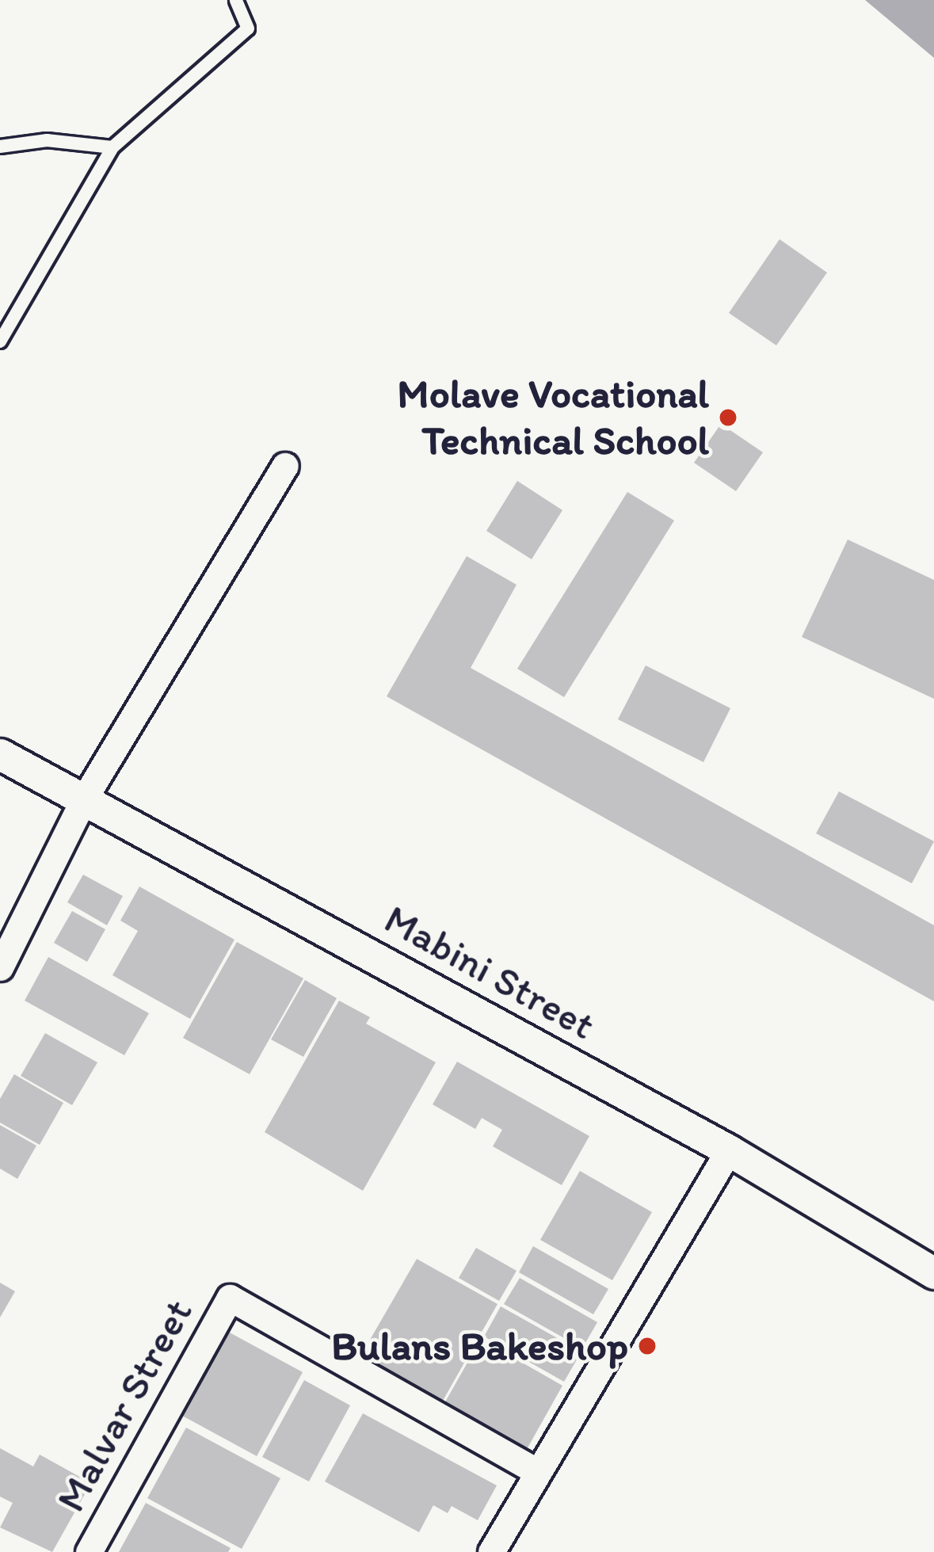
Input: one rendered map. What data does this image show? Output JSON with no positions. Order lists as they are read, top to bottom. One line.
{"streets":{"street":["Mabini Street","Malvar Street"]},"places":["Molave Vocational Technical School","Bulans Bakeshop"]}
